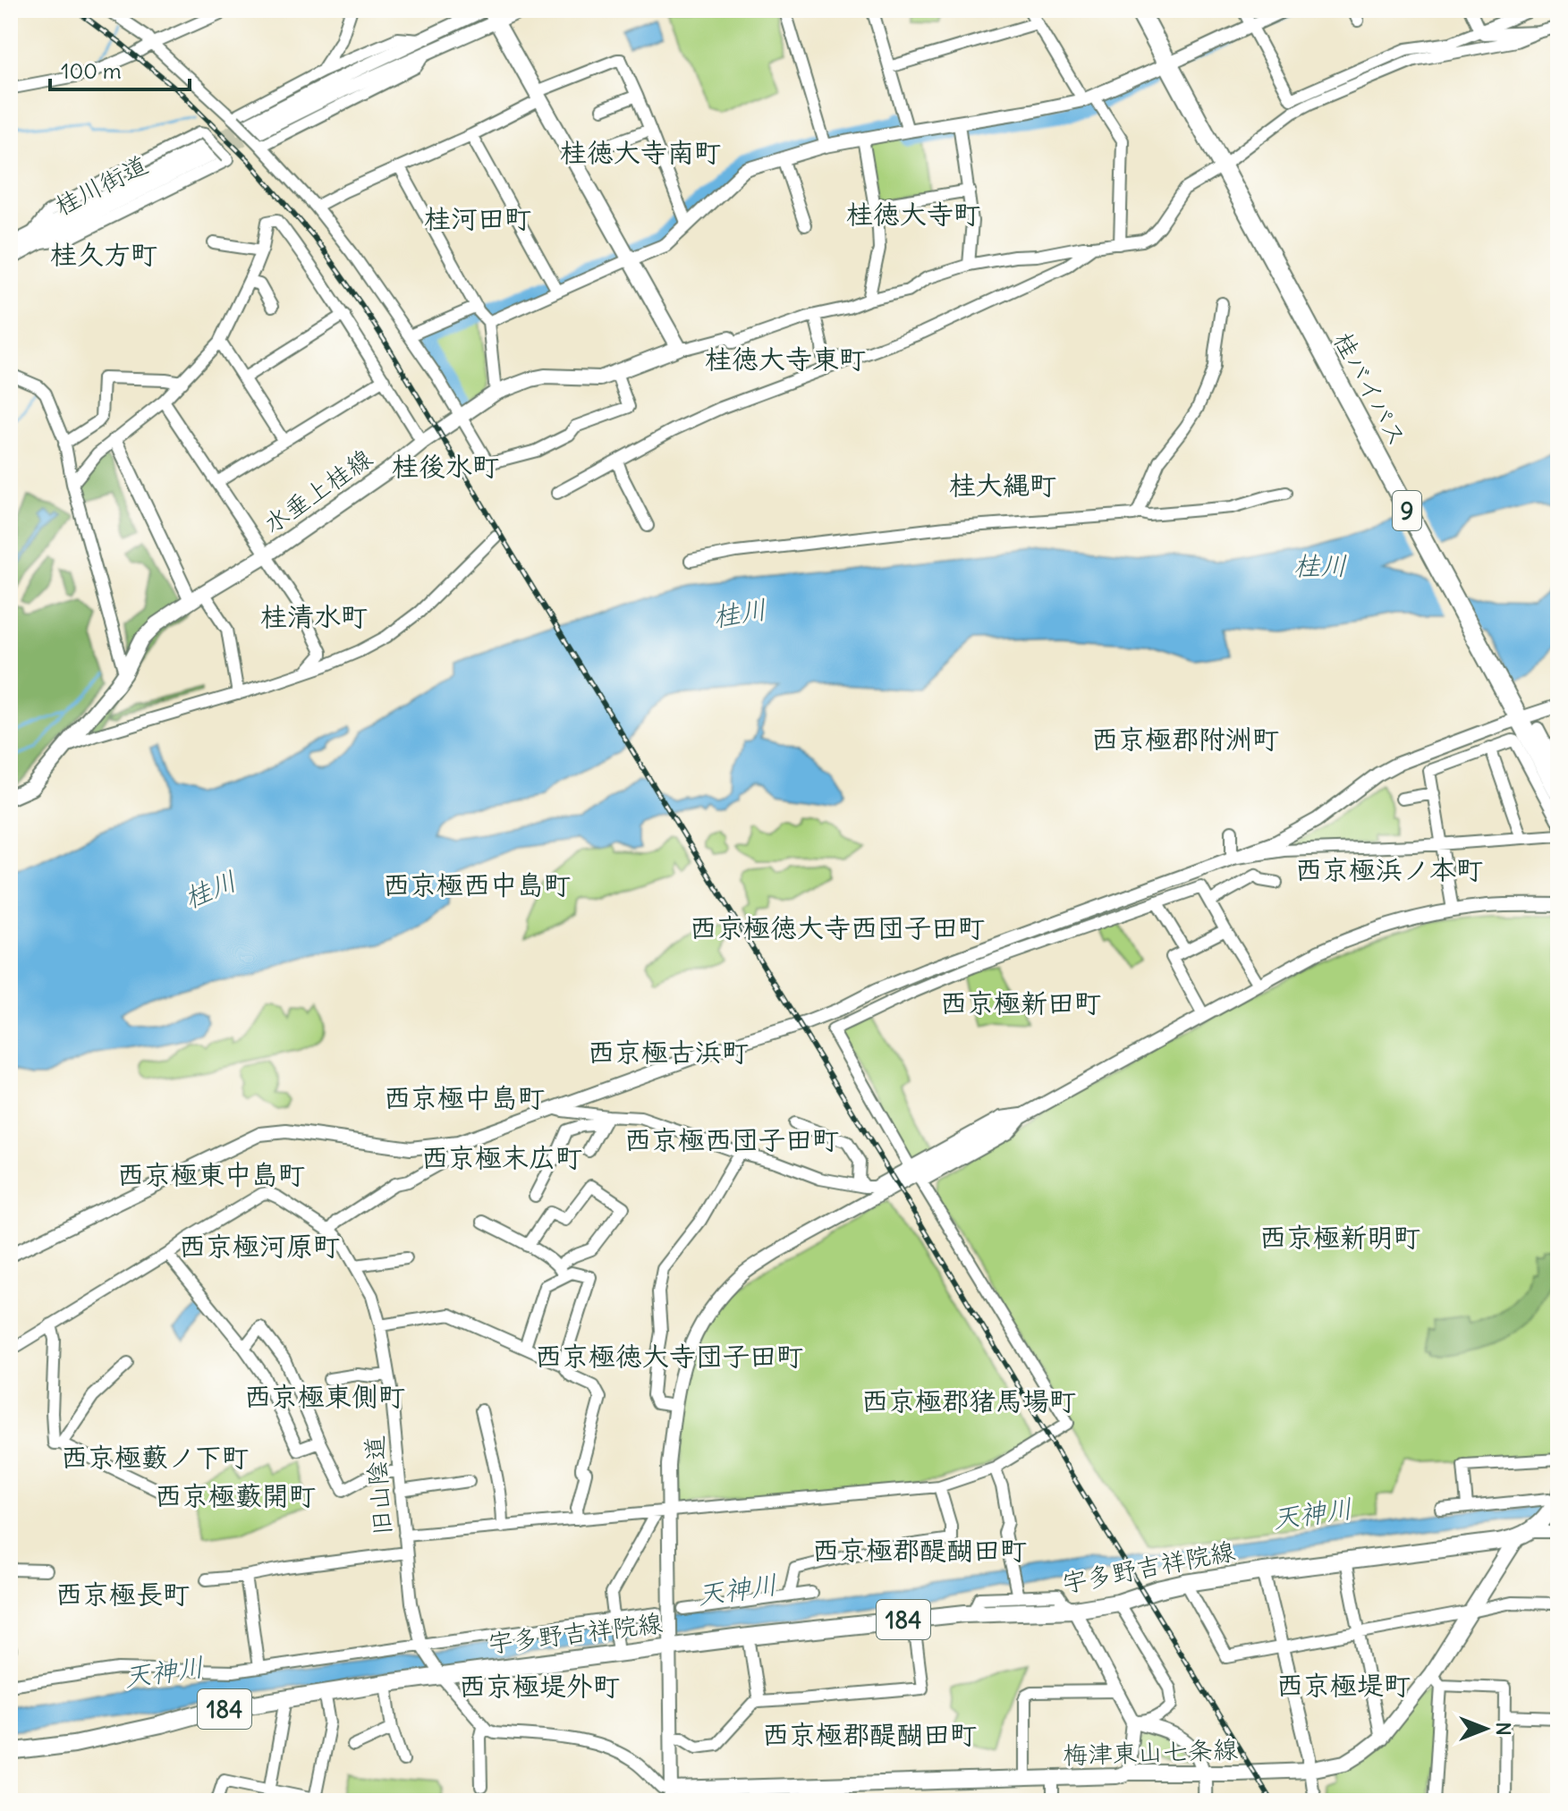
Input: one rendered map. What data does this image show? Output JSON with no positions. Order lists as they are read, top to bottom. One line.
{"streets":{"highway":["桂バイパス","9"],"main road":["水垂上桂線","宇多野吉祥院線","184","梅津東山七条線"],"street":["桂川街道","旧山陰道"]},"crossings":[["旧山陰道","宇多野吉祥院線"],["宇多野吉祥院線","梅津東山七条線"]],"districts":["桂徳大寺南町","桂徳大寺町","桂河田町","桂久方町","桂徳大寺東町","桂後水町","桂大縄町","桂清水町","西京極郡附洲町","西京極浜ノ本町","西京極西中島町","西京極徳大寺西団子田町","西京極新田町","西京極古浜町","西京極中島町","西京極西団子田町","西京極末広町","西京極東中島町","西京極新明町","西京極河原町","西京極徳大寺団子田町","西京極東側町","西京極郡猪馬場町","西京極藪ノ下町","西京極藪開町","西京極郡醍醐田町","西京極長町","西京極堤町","西京極堤外町","西京極郡醍醐田町"],"water":["桂川","天神川"],"scale_bar":"100 m","north":"right"}
